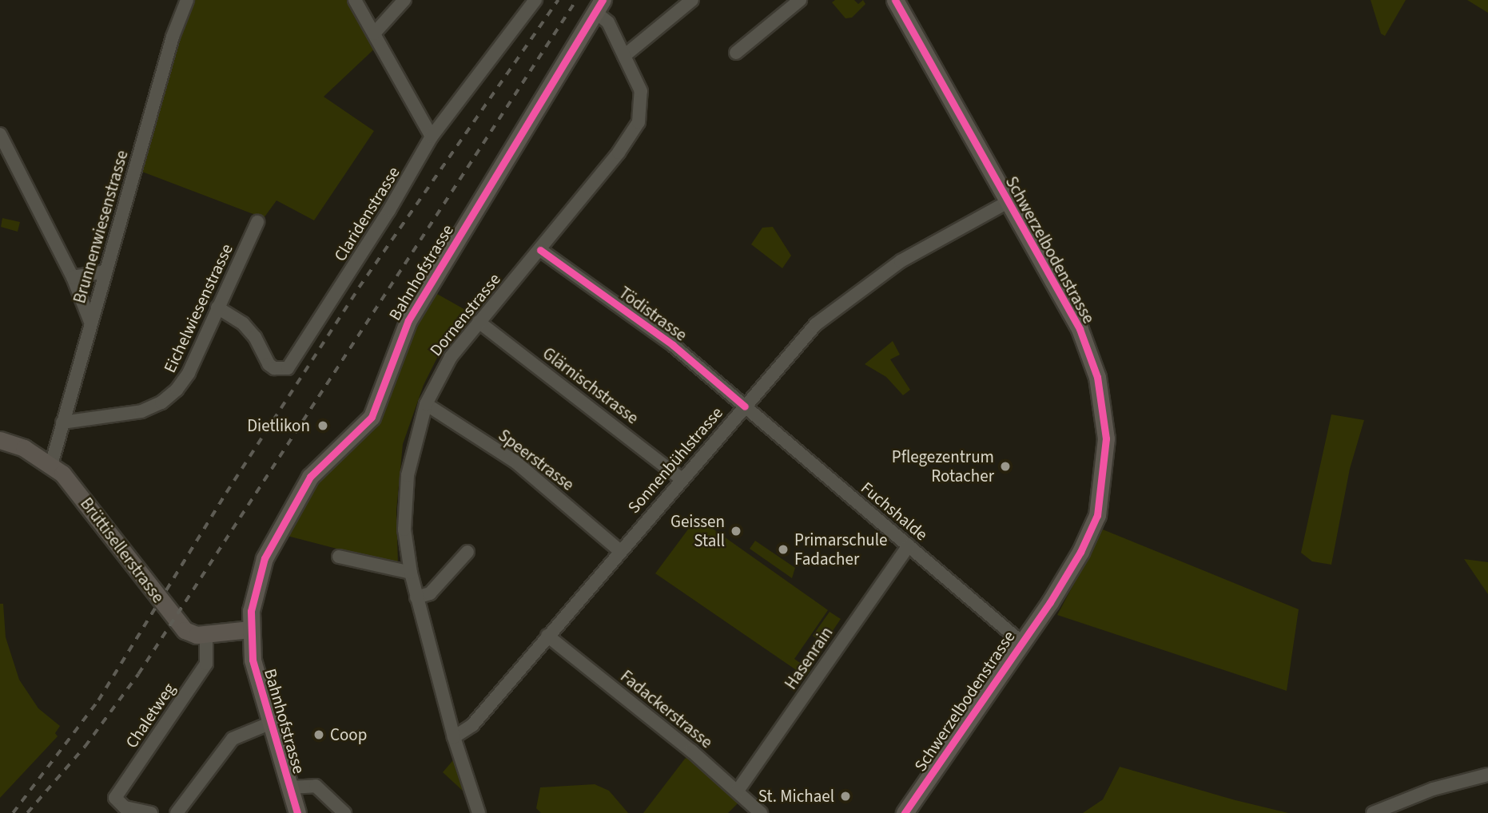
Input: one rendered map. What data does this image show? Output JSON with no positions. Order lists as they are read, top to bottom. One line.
{"streets":{"street":["Claridenstrasse","Brunnenwiesenstrasse","Schwerzelbodenstrasse","Bahnhofstrasse","Eichelwiesenstrasse","Tödistrasse","Dornenstrasse","Glärnischstrasse","Speerstrasse","Sonnenbühlstrasse","Fuchshalde","Brüttisellerstrasse","Hasenrain","Fadackerstrasse","Chaletweg"]},"crossings":[["Claridenstrasse","Eichelwiesenstrasse"],["Brunnenwiesenstrasse","Eichelwiesenstrasse"],["Brunnenwiesenstrasse","Brüttisellerstrasse"],["Schwerzelbodenstrasse","Sonnenbühlstrasse"],["Schwerzelbodenstrasse","Fuchshalde"],["Bahnhofstrasse","Dornenstrasse"],["Bahnhofstrasse","Brüttisellerstrasse"],["Tödistrasse","Dornenstrasse"],["Tödistrasse","Sonnenbühlstrasse"],["Tödistrasse","Fuchshalde"],["Dornenstrasse","Glärnischstrasse"],["Dornenstrasse","Speerstrasse"],["Dornenstrasse","Sonnenbühlstrasse"],["Glärnischstrasse","Sonnenbühlstrasse"],["Speerstrasse","Sonnenbühlstrasse"],["Sonnenbühlstrasse","Fuchshalde"],["Sonnenbühlstrasse","Fadackerstrasse"],["Fuchshalde","Hasenrain"],["Brüttisellerstrasse","Chaletweg"],["Hasenrain","Fadackerstrasse"]],"places":["Dietlikon","Pflegezentrum Rotacher","Geissen Stall","Primarschule Fadacher","Coop","St. Michael"]}
